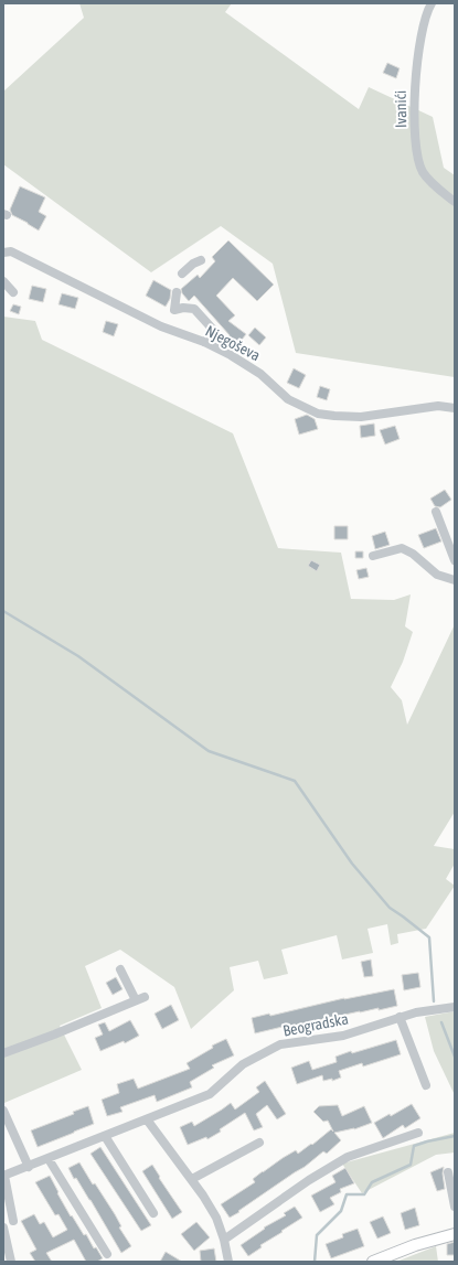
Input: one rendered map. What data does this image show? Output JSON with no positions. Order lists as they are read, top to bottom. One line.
{"streets":{"street":["Ivanići","Njegoševa","Beogradska"]}}
